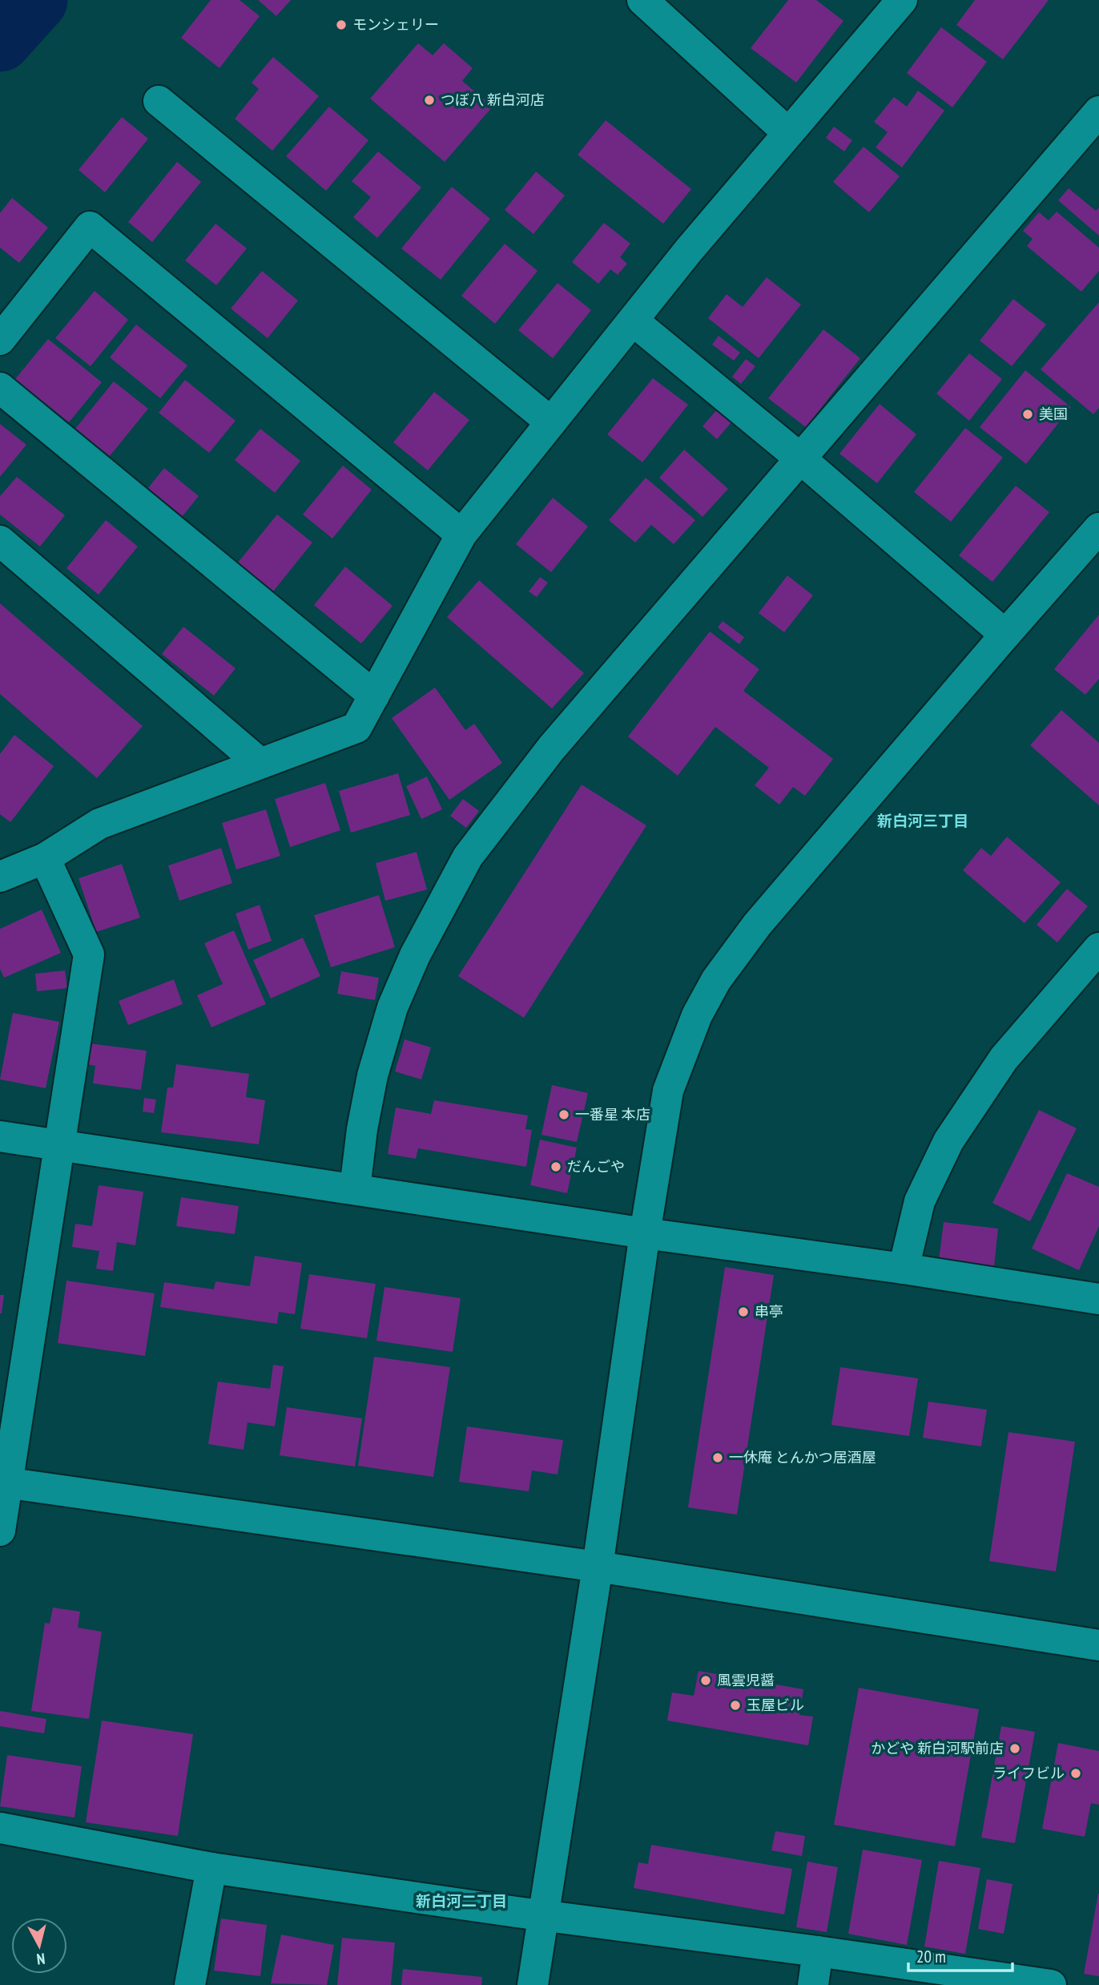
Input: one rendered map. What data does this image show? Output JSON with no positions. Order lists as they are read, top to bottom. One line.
{"districts":["新白河三丁目","新白河二丁目"],"places":["モンシェリー","つぼ八 新白河店","美国","一番星 本店","だんごや","串亭","一休庵 とんかつ居酒屋","風雲児醤","玉屋ビル","かどや 新白河駅前店","ライフビル"],"scale_bar":"20 m","north":"bottom"}
